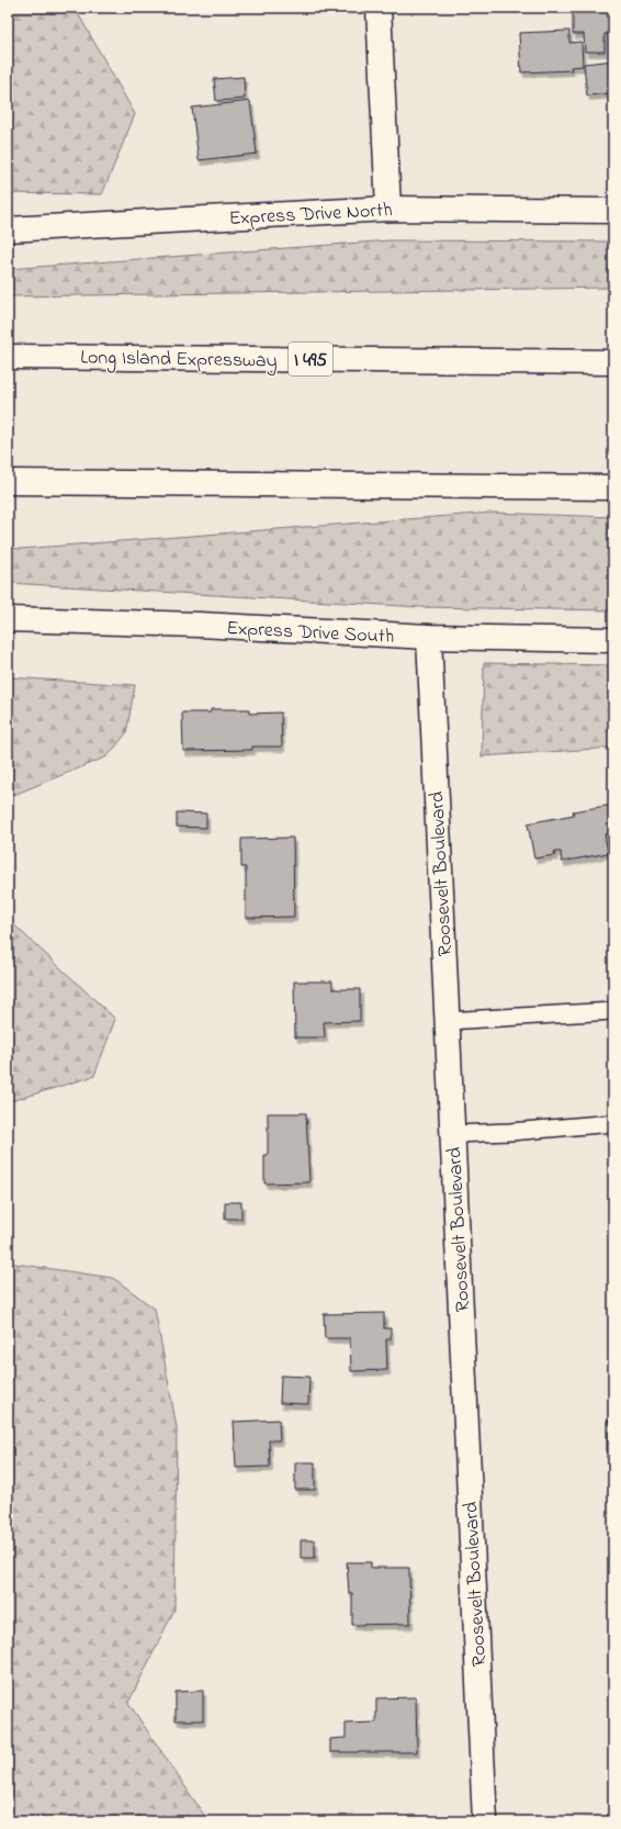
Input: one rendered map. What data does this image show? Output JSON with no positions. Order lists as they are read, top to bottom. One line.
{"streets":{"main road":["Express Drive North","Long Island Expressway","I 495","Express Drive South","Roosevelt Boulevard"]},"crossings":[["Express Drive South","Roosevelt Boulevard"]]}
